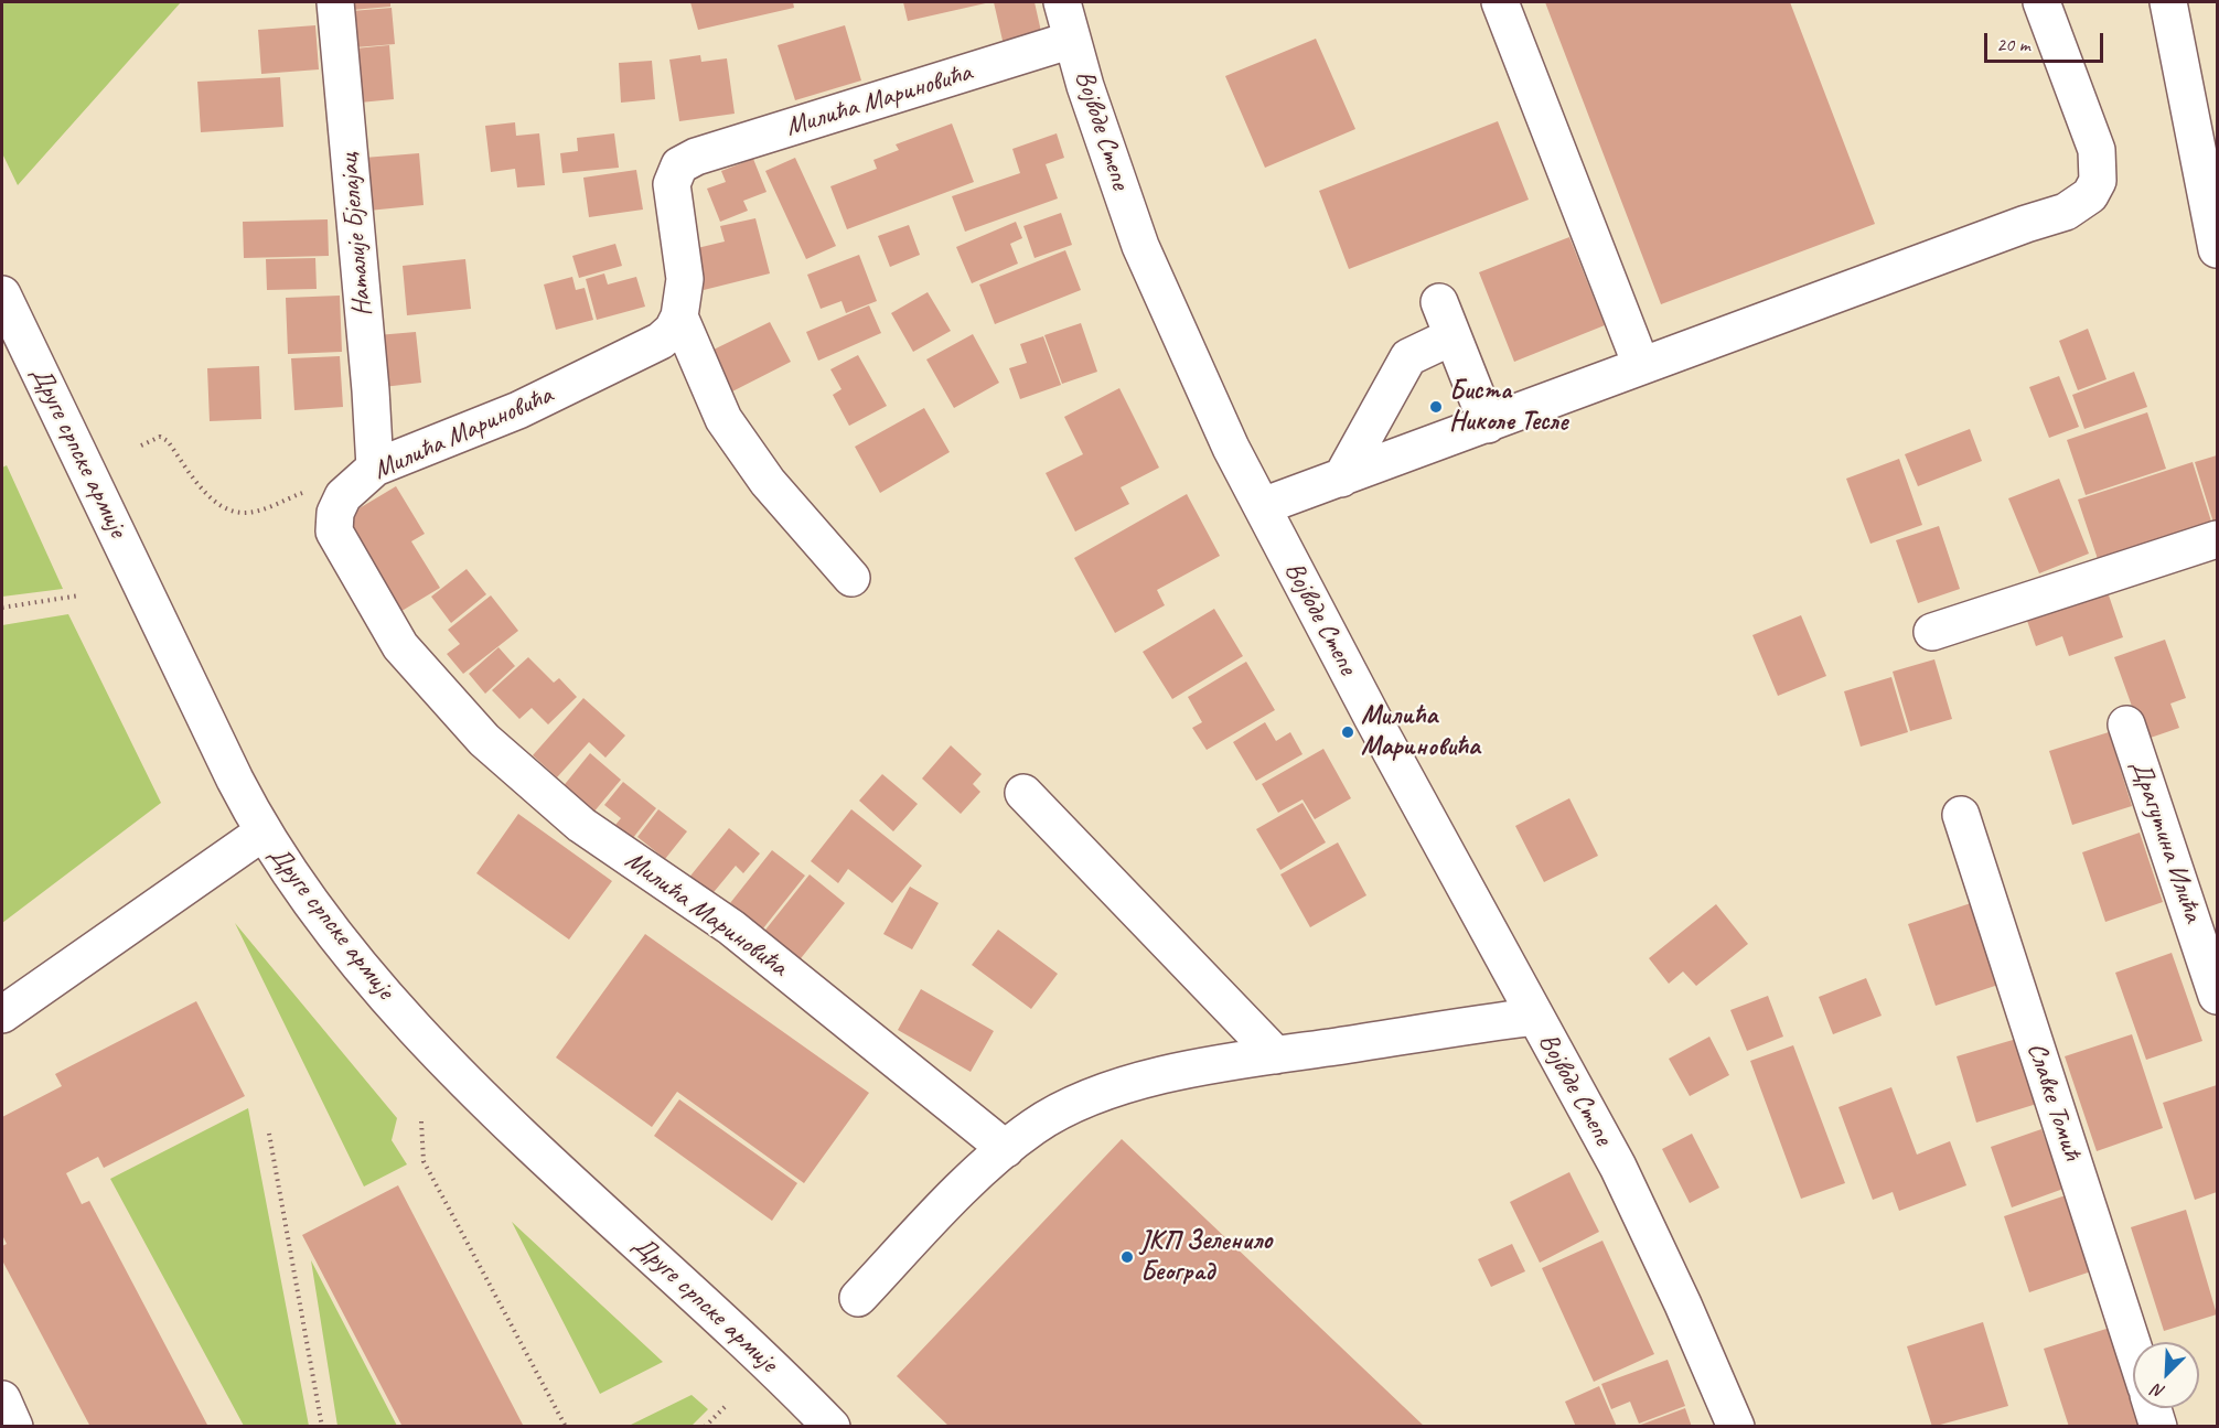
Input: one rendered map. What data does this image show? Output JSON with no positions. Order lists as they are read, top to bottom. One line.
{"streets":{"street":["Милића Мариновића","Војводе Степе","Наталије Бјелајац","Друге српске армије","Драгутина Илића","Славке Томић"]},"crossings":[["Милића Мариновића","Војводе Степе"],["Милића Мариновића","Наталије Бјелајац"]],"places":["Биста Николе Тесле","Милића Мариновића","ЈКП Зеленило Београд"],"scale_bar":"20 m","north":"bottom left"}
